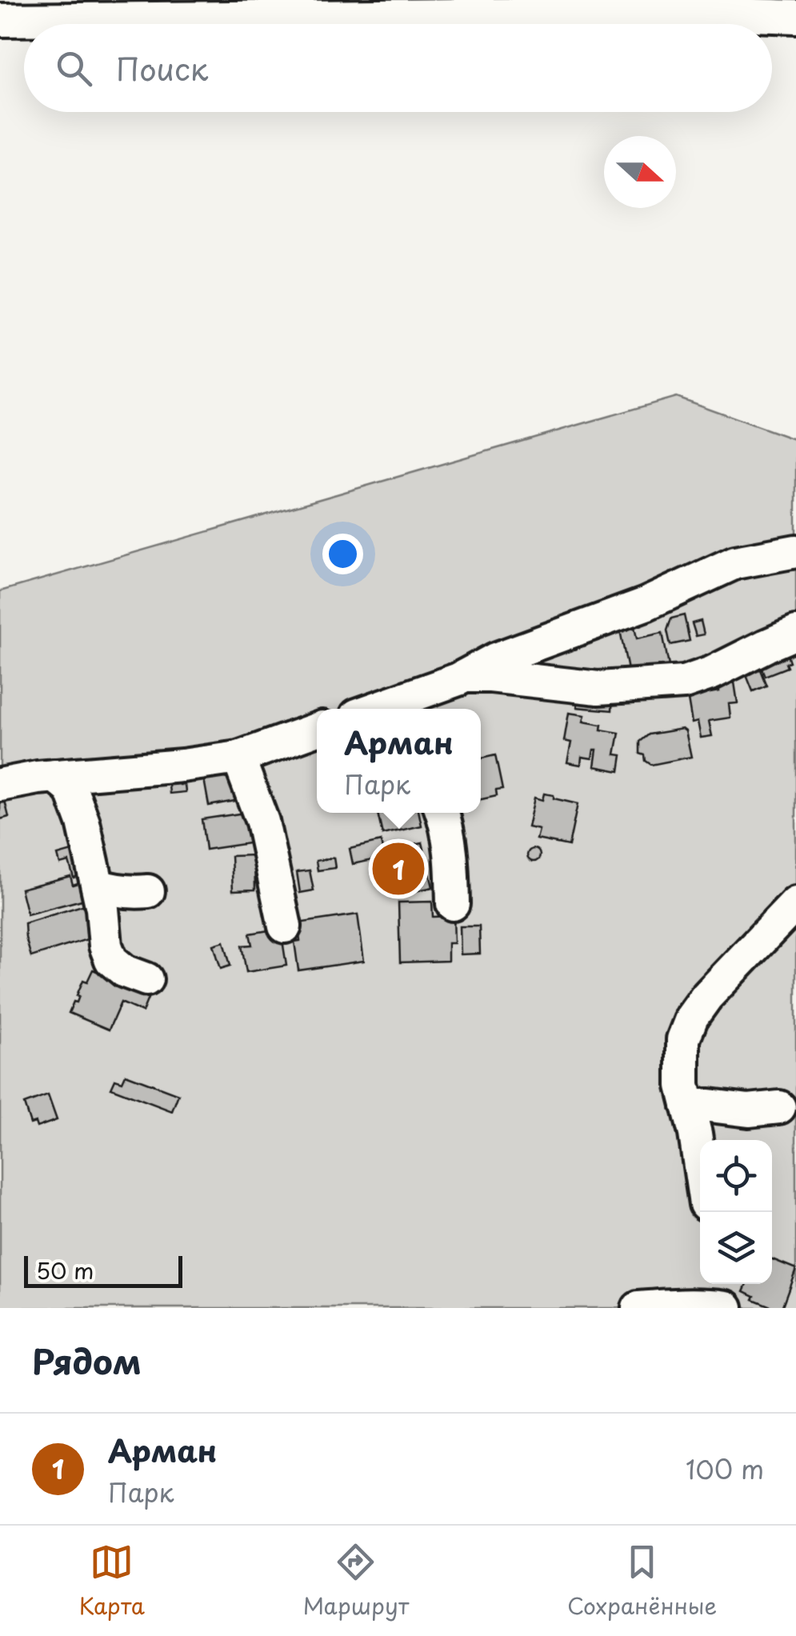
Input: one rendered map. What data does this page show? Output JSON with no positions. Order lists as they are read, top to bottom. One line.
{"scale_bar":"50 m","north":"right","page":{"search":"Поиск","popup":["Арман","Парк"],"pins":"1","scale":"50 m","heading":"Рядом","list":[{"mark":"1","name":"Арман","note":"Парк","value":"100 m"}],"nav":["Карта","Маршрут","Сохранённые"]}}
